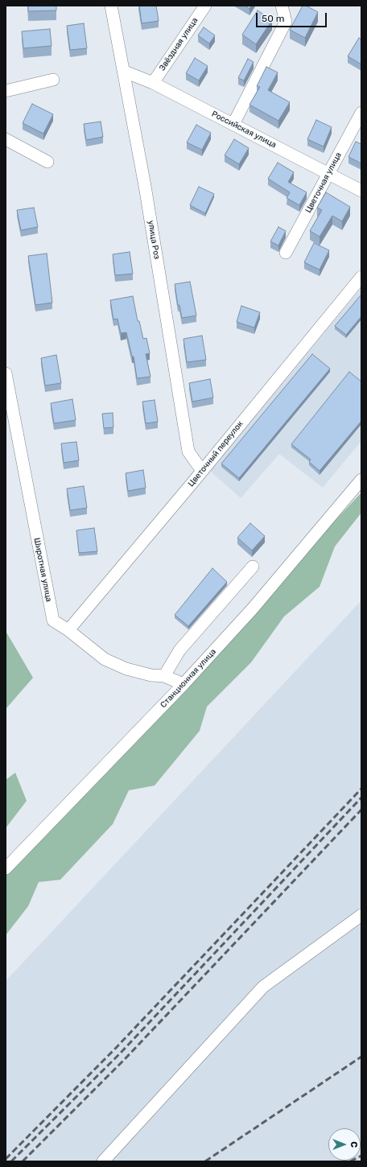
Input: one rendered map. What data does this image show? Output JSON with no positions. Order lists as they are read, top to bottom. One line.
{"streets":{"street":["Звёздная улица","Российская улица","Цветочная улица","улица Роз","Цветочный переулок","Широтная улица","Станционная улица"]},"crossings":[["Звёздная улица","Российская улица"],["Российская улица","Цветочная улица"],["Российская улица","улица Роз"],["улица Роз","Цветочный переулок"],["Цветочный переулок","Широтная улица"],["Широтная улица","Станционная улица"]],"scale_bar":"50 m","north":"right"}
